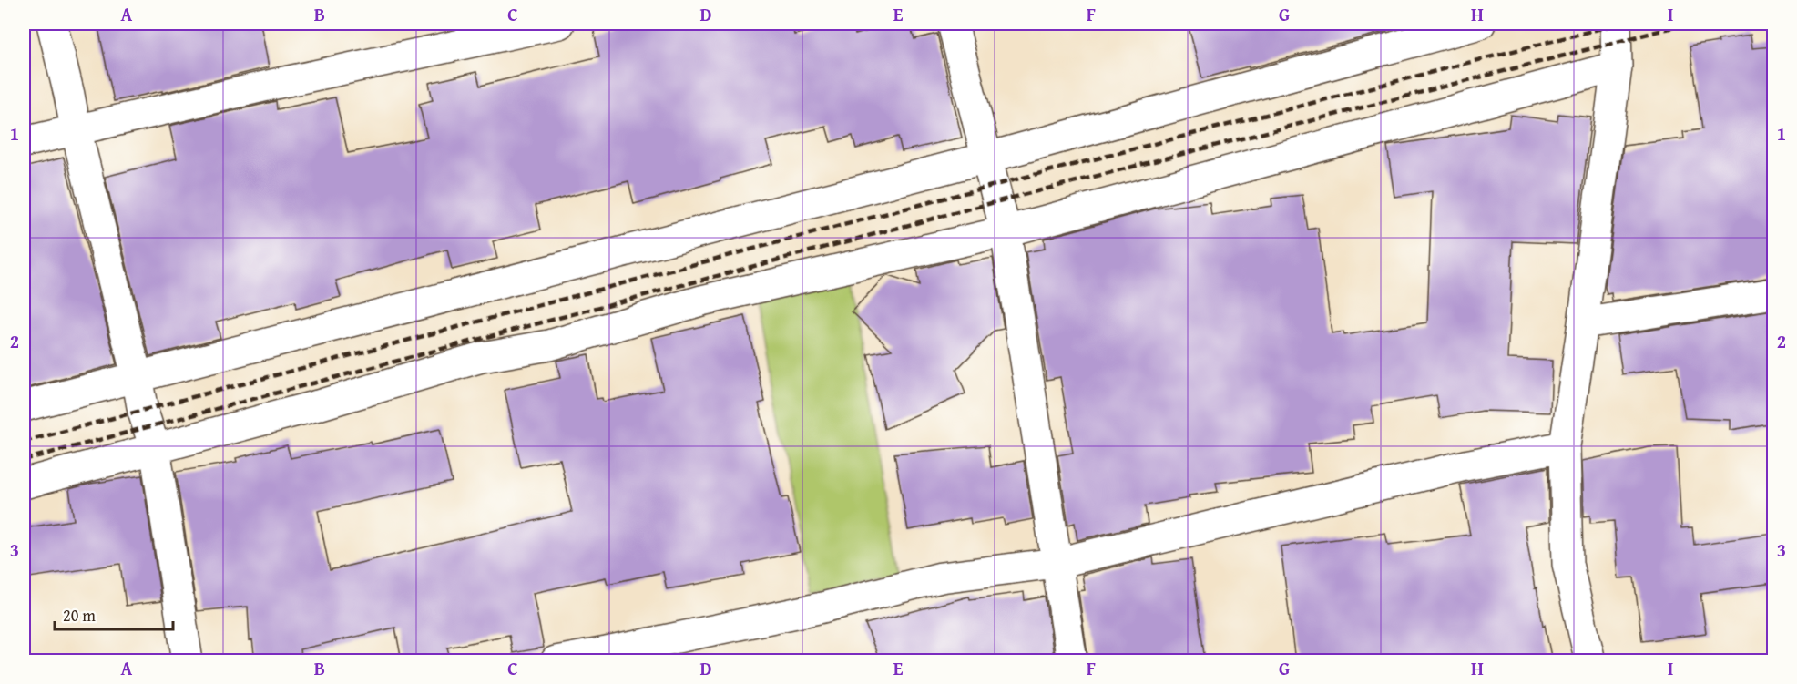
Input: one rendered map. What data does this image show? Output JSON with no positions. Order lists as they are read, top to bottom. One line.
{"scale_bar":"20 m","grid":{"columns":["A","B","C","D","E","F","G","H","I"],"rows":["1","2","3"]}}
